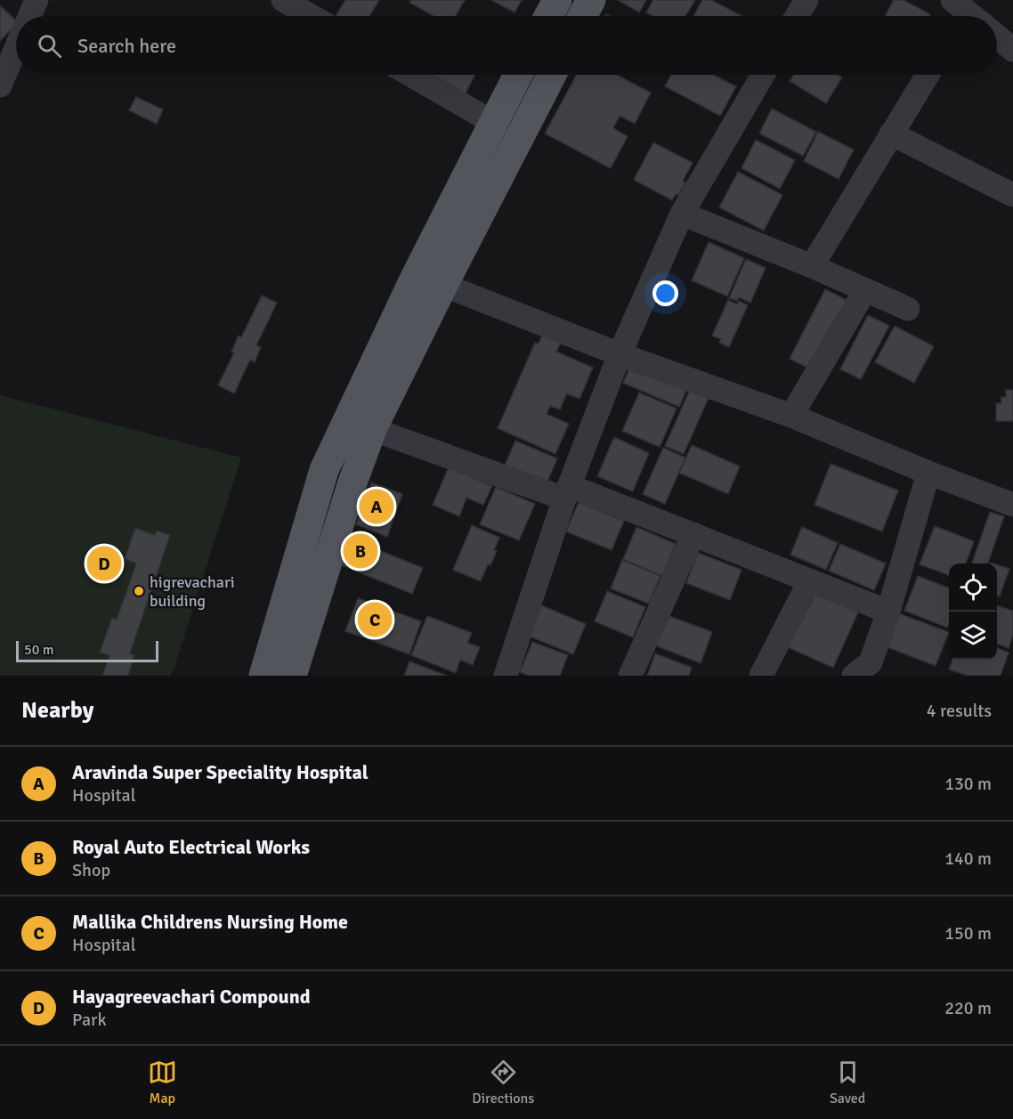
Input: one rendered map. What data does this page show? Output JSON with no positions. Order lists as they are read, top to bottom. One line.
{"places":["higrevachari building"],"scale_bar":"50 m","page":{"search":"Search here","pins":["A","B","D","C"],"scale":"50 m","heading":["Nearby","4 results"],"list":[{"mark":"A","name":"Aravinda Super Speciality Hospital","note":"Hospital","value":"130 m"},{"mark":"B","name":"Royal Auto Electrical Works","note":"Shop","value":"140 m"},{"mark":"C","name":"Mallika Childrens Nursing Home","note":"Hospital","value":"150 m"},{"mark":"D","name":"Hayagreevachari Compound","note":"Park","value":"220 m"}],"nav":["Map","Directions","Saved"]}}
